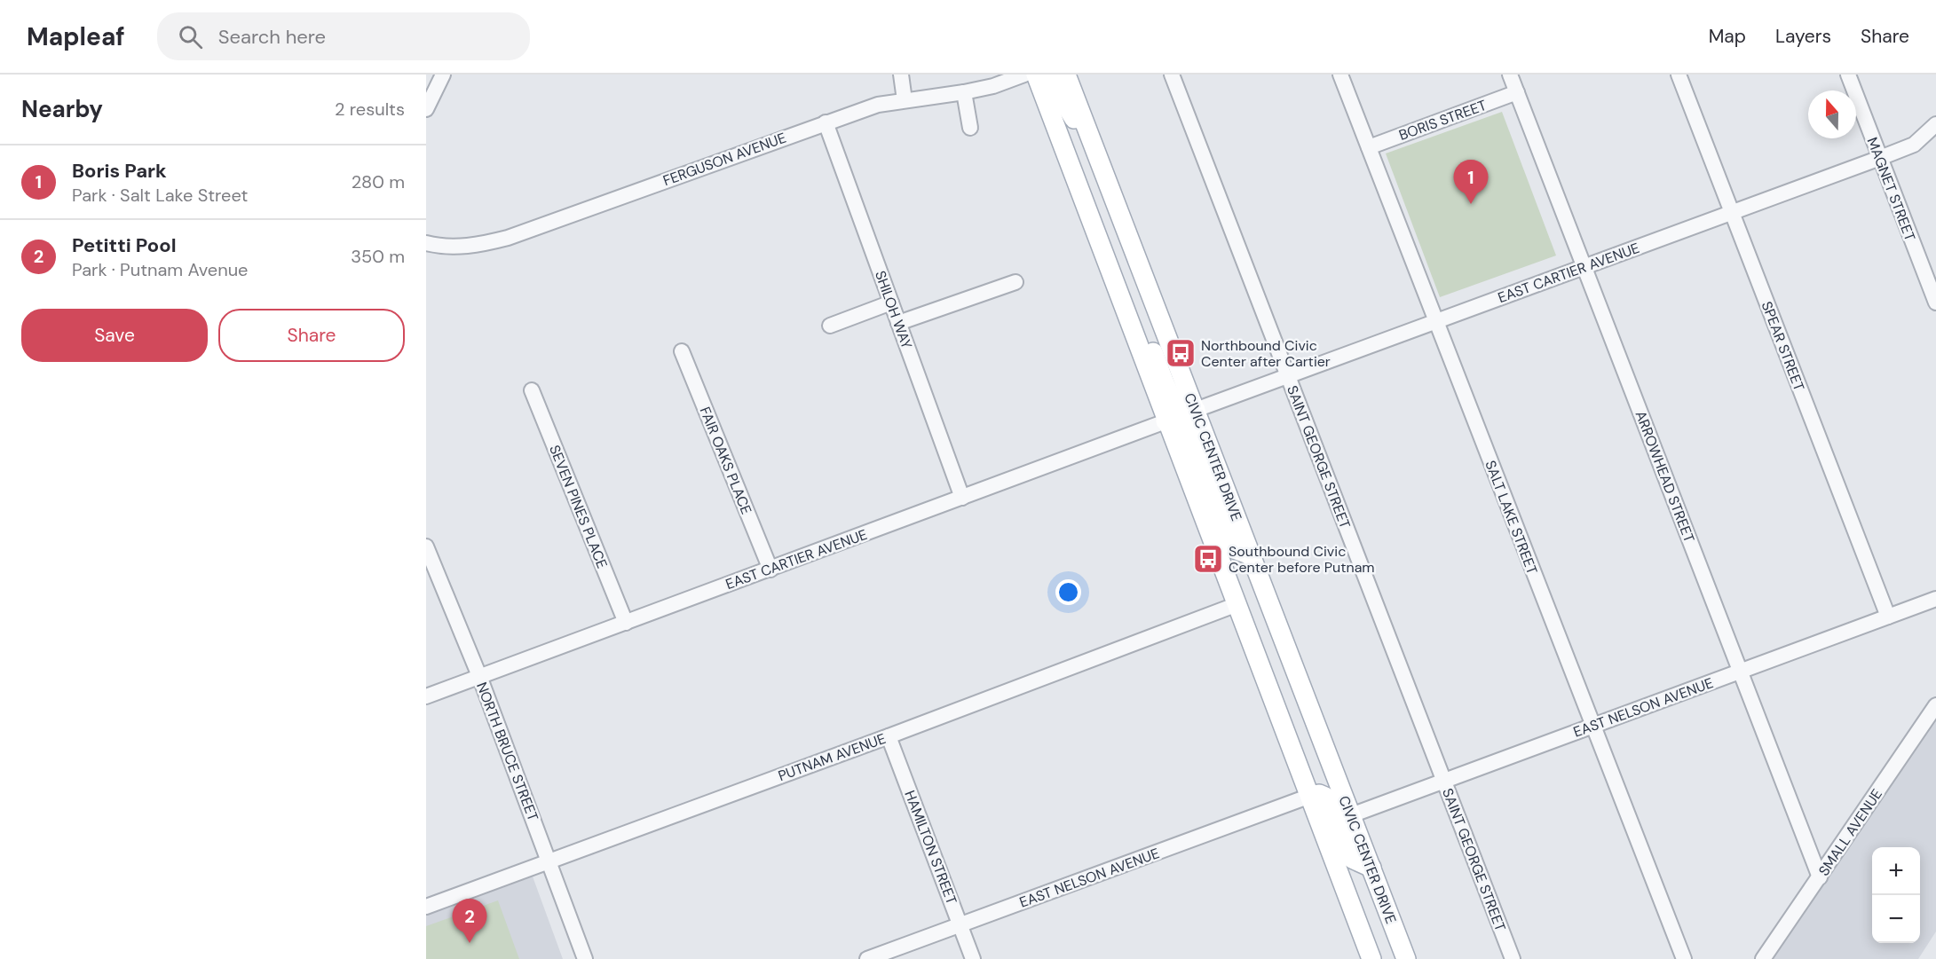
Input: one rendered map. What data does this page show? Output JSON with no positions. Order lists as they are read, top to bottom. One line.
{"streets":{"main road":["CIVIC CENTER DRIVE"],"street":["BORIS STREET","FERGUSON AVENUE","MAGNET STREET","EAST CARTIER AVENUE","SHILOH WAY","SPEAR STREET","SAINT GEORGE STREET","FAIR OAKS PLACE","ARROWHEAD STREET","SEVEN PINES PLACE","SALT LAKE STREET","EAST NELSON AVENUE","NORTH BRUCE STREET","PUTNAM AVENUE","SMALL AVENUE","HAMILTON STREET"]},"crossings":[["BORIS STREET","ARROWHEAD STREET"],["BORIS STREET","SALT LAKE STREET"],["FERGUSON AVENUE","SHILOH WAY"],["MAGNET STREET","EAST CARTIER AVENUE"],["EAST CARTIER AVENUE","SHILOH WAY"],["EAST CARTIER AVENUE","SPEAR STREET"],["EAST CARTIER AVENUE","CIVIC CENTER DRIVE"],["EAST CARTIER AVENUE","SAINT GEORGE STREET"],["EAST CARTIER AVENUE","FAIR OAKS PLACE"],["EAST CARTIER AVENUE","ARROWHEAD STREET"],["EAST CARTIER AVENUE","SEVEN PINES PLACE"],["EAST CARTIER AVENUE","SALT LAKE STREET"],["EAST CARTIER AVENUE","NORTH BRUCE STREET"],["SPEAR STREET","EAST NELSON AVENUE"],["CIVIC CENTER DRIVE","EAST NELSON AVENUE"],["SAINT GEORGE STREET","EAST NELSON AVENUE"],["ARROWHEAD STREET","EAST NELSON AVENUE"],["ARROWHEAD STREET","SMALL AVENUE"],["SALT LAKE STREET","EAST NELSON AVENUE"],["EAST NELSON AVENUE","HAMILTON STREET"],["NORTH BRUCE STREET","PUTNAM AVENUE"],["PUTNAM AVENUE","HAMILTON STREET"]],"places":{"bus stop":["Northbound Civic Center after Cartier","Southbound Civic Center before Putnam"]},"north":"top","page":{"header":"Mapleaf","search":"Search here","nav":["Map","Layers","Share"],"heading":["Nearby","2 results"],"list":[{"mark":"1","name":"Boris Park","note":"Park · Salt Lake Street","value":"280 m"},{"mark":"2","name":"Petitti Pool","note":"Park · Putnam Avenue","value":"350 m"}],"pins":["1","2"],"buttons":["Save","Share"],"map_buttons":["+","−"]}}
